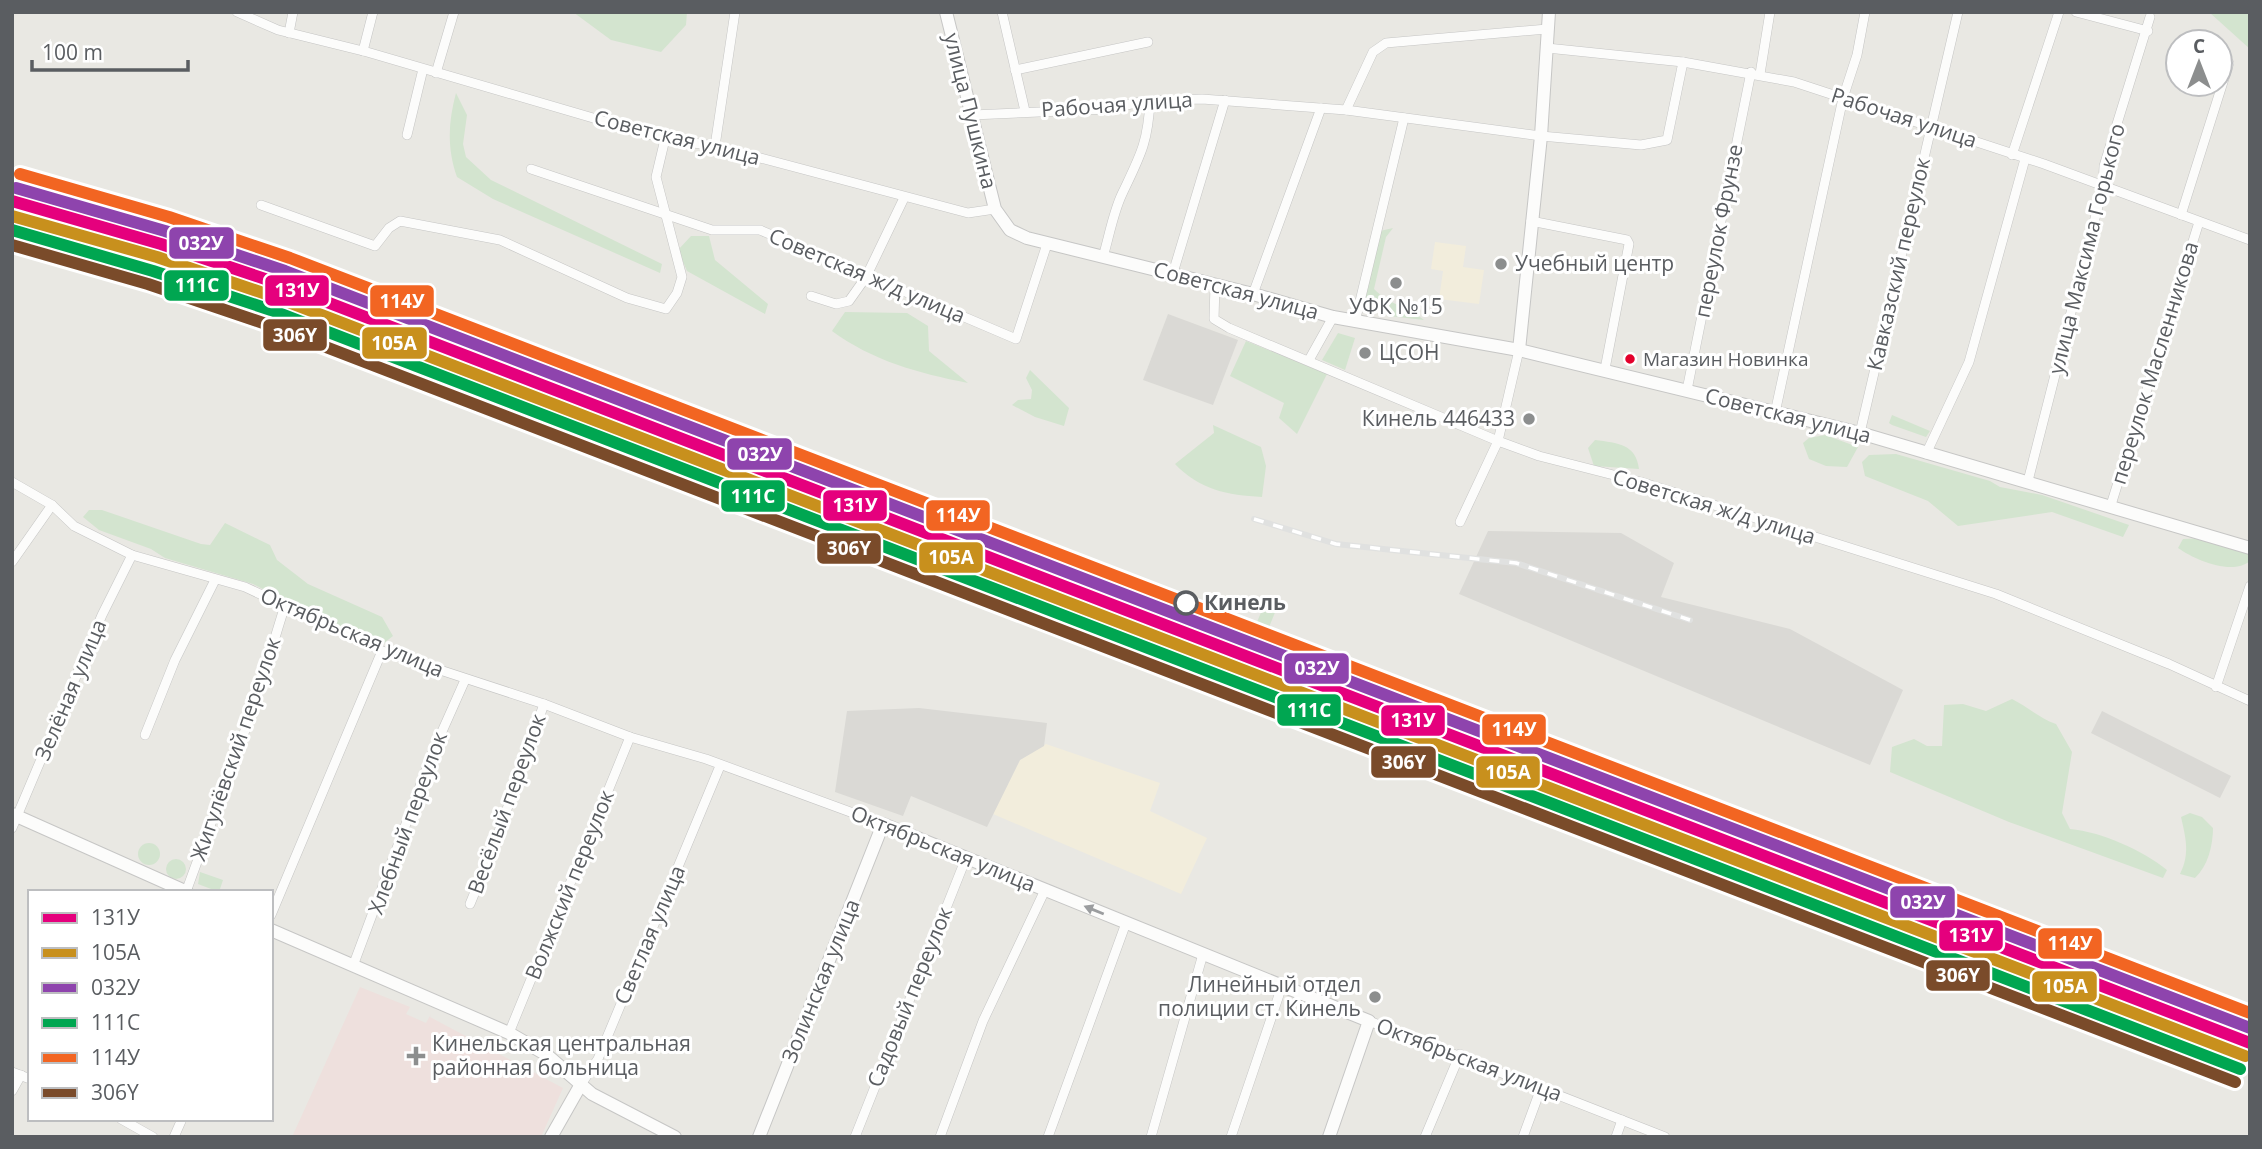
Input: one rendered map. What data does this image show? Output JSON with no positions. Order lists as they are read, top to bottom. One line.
{"streets":{"street":["Рабочая улица","улица Пушкина","Советская улица","переулок Фрунзе","улица Максима Горького","Кавказский переулок","Советская ж/д улица","переулок Масленникова","Октябрьская улица","Зелёная улица","Жигулёвский переулок","Весёлый переулок","Хлебный переулок","Волжский переулок","Светлая улица","Золинская улица","Садовый переулок"]},"crossings":[["Рабочая улица","улица Пушкина"],["Рабочая улица","переулок Фрунзе"],["Рабочая улица","улица Максима Горького"],["Рабочая улица","Кавказский переулок"],["Рабочая улица","переулок Масленникова"],["улица Пушкина","Советская улица"],["Советская улица","переулок Фрунзе"],["Советская улица","улица Максима Горького"],["Советская улица","Кавказский переулок"],["Советская улица","Советская ж/д улица"],["Советская улица","переулок Масленникова"],["Октябрьская улица","Зелёная улица"],["Октябрьская улица","Жигулёвский переулок"],["Октябрьская улица","Весёлый переулок"],["Октябрьская улица","Хлебный переулок"],["Октябрьская улица","Волжский переулок"],["Октябрьская улица","Светлая улица"],["Октябрьская улица","Золинская улица"],["Октябрьская улица","Садовый переулок"]],"places":{"other":["Учебный центр","УФК №15","ЦСОН","Магазин Новинка","Кинель 446433","Кинель","Линейный отдел полиции ст. Кинель"],"health":["Кинельская центральная районная больница"]},"lines":["transit line 114У","transit line 032У","transit line 131У","transit line 105А","transit line 111С","transit line 306Y"],"legend":["131У","105А","032У","111С","114У","306Y"],"scale_bar":"100 m","north":"top"}
